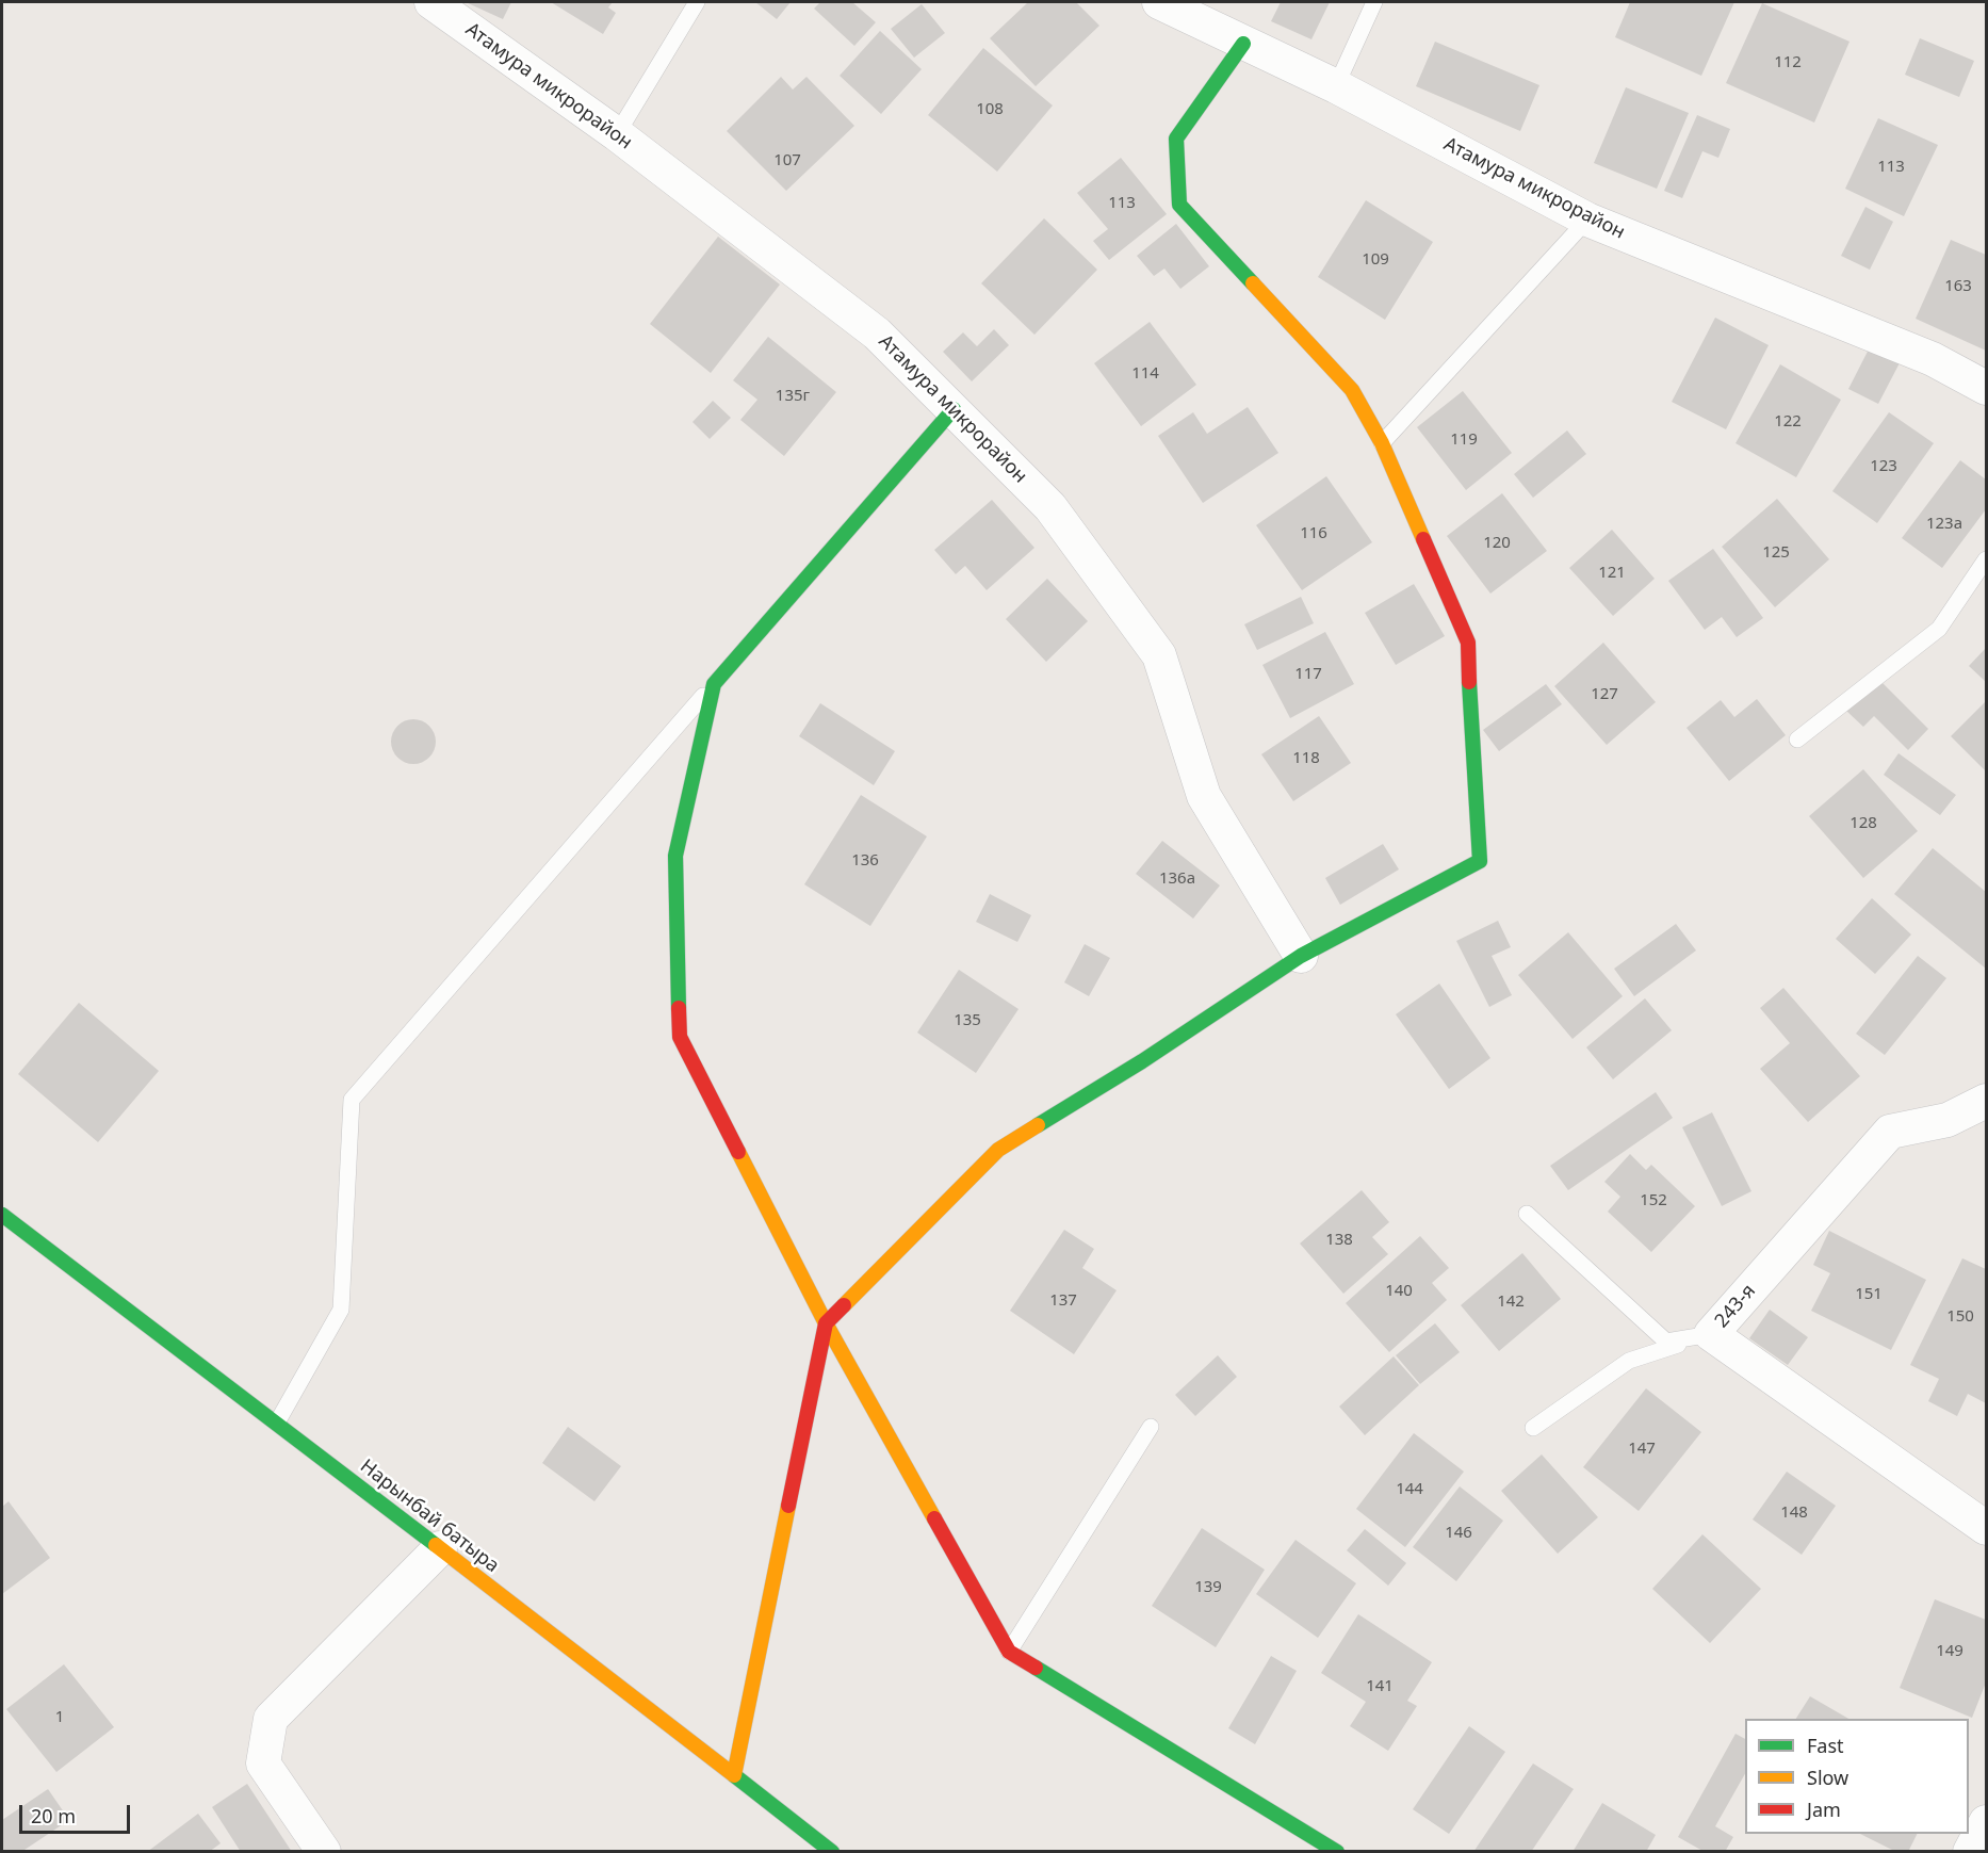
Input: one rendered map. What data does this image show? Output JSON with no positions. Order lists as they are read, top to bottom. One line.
{"streets":{"street":["Атамура микрорайон","243-я","Нарынбай батыра"]},"house_numbers":["112","108","107","113","113","109","163","114","135г","122","119","123","123а","116","120","125","121","117","127","118","128","136","136а","135","152","138","140","151","137","142","150","147","144","148","146","139","149","141","1"],"legend":["Fast","Slow","Jam"],"scale_bar":"20 m"}
